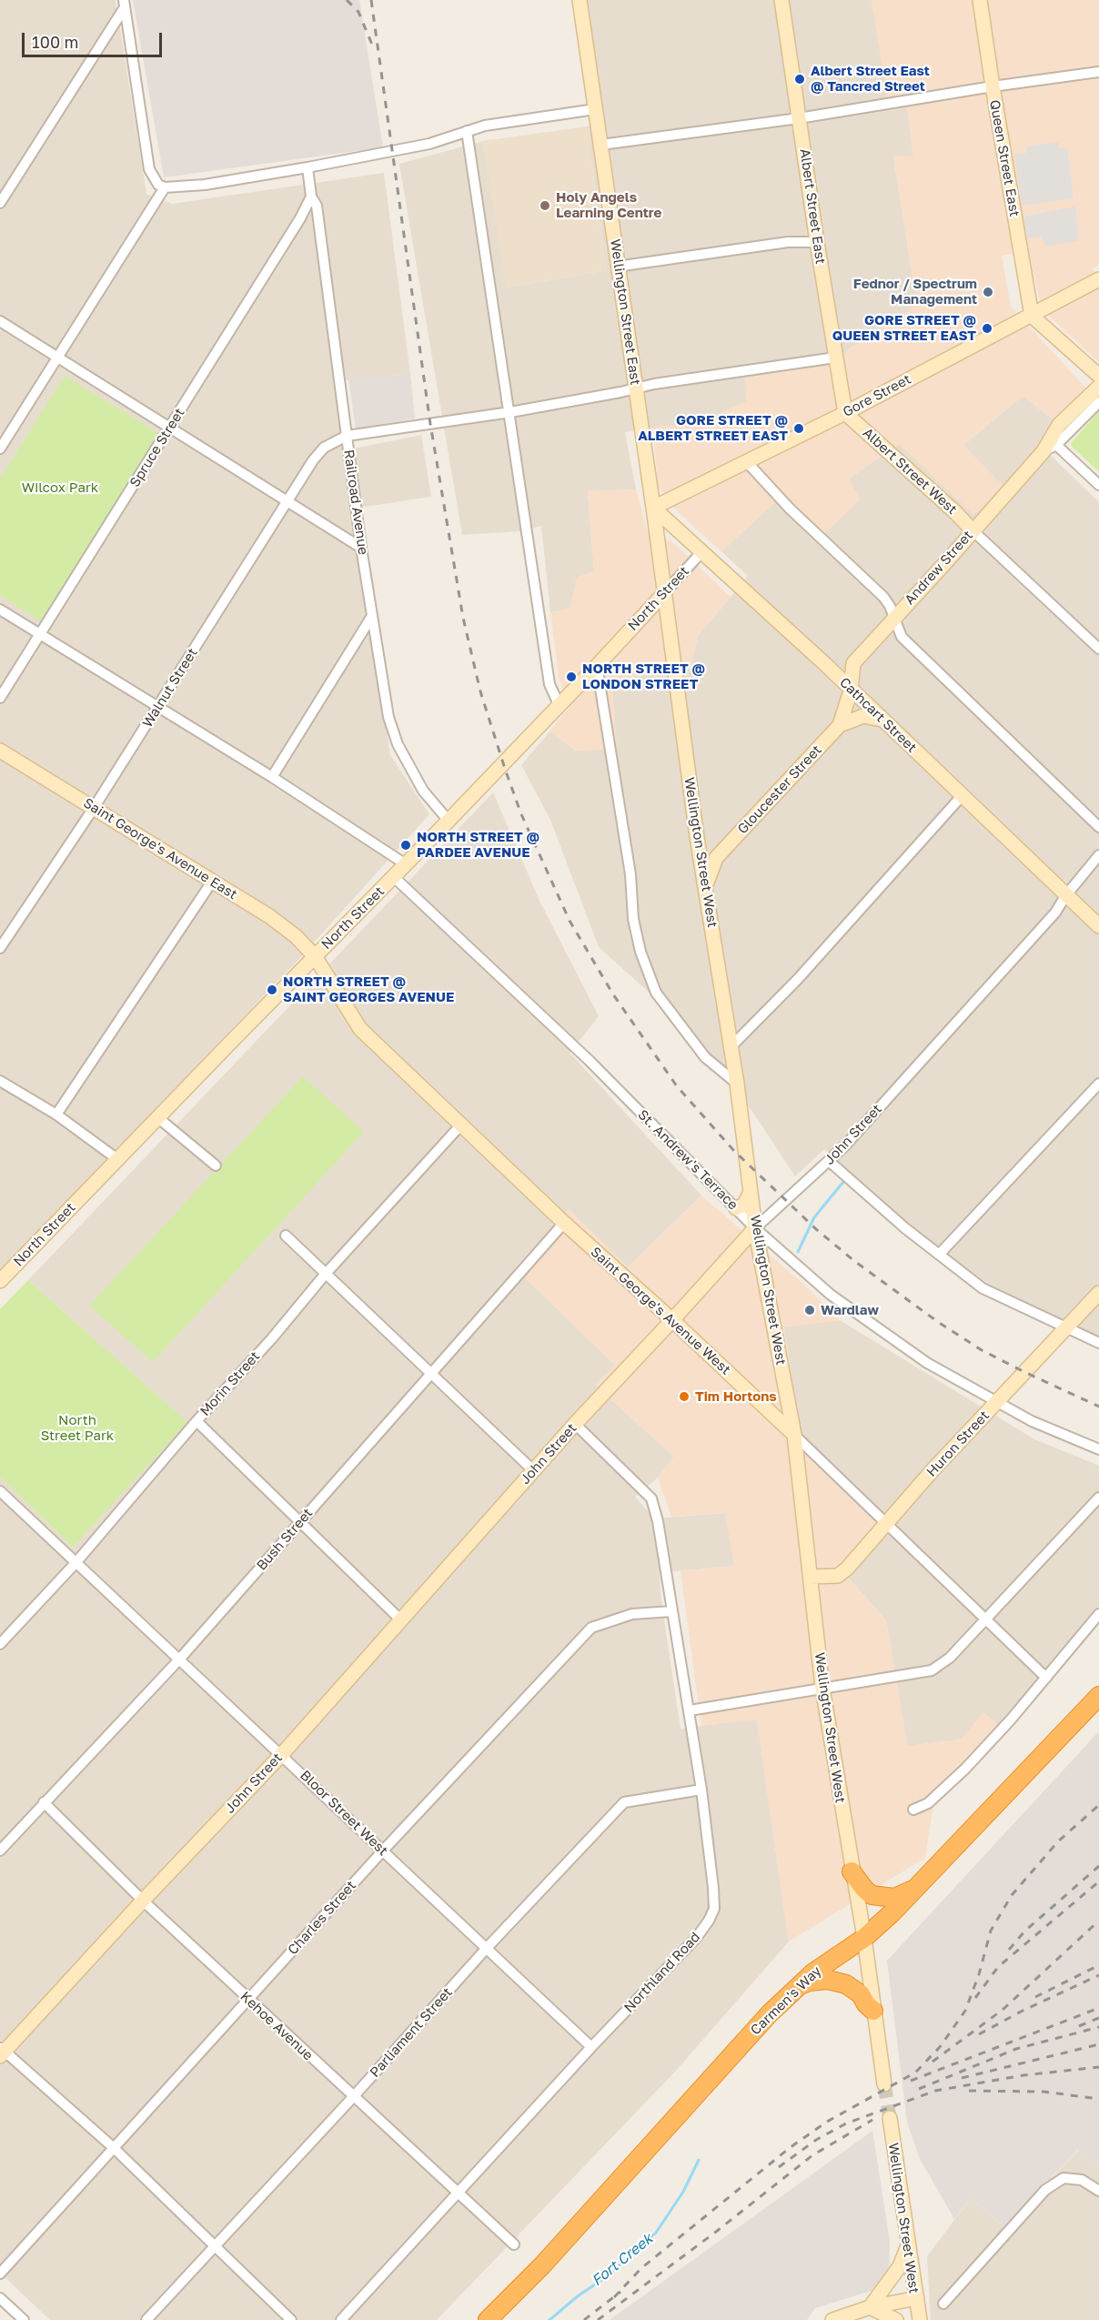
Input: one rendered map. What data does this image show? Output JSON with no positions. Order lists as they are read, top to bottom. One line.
{"streets":{"highway":["Carmen's Way"],"main road":["Queen Street East","Albert Street East","Wellington Street East","Gore Street","Albert Street West","Andrew Street","North Street","Cathcart Street","Gloucester Street","Saint George's Avenue East","Wellington Street West","John Street","Saint George's Avenue West","Huron Street"],"street":["Spruce Street","Railroad Avenue","Walnut Street","St. Andrew's Terrace","Morin Street","Bush Street","Bloor Street West","Charles Street","Northland Road","Kehoe Avenue","Parliament Street"]},"crossings":[["Queen Street East","Gore Street"],["Albert Street East","Gore Street"],["Albert Street East","Albert Street West"],["Wellington Street East","Gore Street"],["Wellington Street East","North Street"],["Wellington Street East","Cathcart Street"],["Wellington Street East","Wellington Street West"],["Gore Street","Albert Street West"],["Gore Street","Cathcart Street"],["Spruce Street","Railroad Avenue"],["Albert Street West","Andrew Street"],["Railroad Avenue","North Street"],["Railroad Avenue","Walnut Street"],["North Street","Cathcart Street"],["North Street","Saint George's Avenue East"],["North Street","Wellington Street West"],["North Street","St. Andrew's Terrace"],["North Street","Saint George's Avenue West"],["Walnut Street","Saint George's Avenue East"],["Cathcart Street","Gloucester Street"],["Cathcart Street","John Street"],["Gloucester Street","Wellington Street West"],["Saint George's Avenue East","Saint George's Avenue West"],["Wellington Street West","John Street"],["Wellington Street West","St. Andrew's Terrace"],["Wellington Street West","Saint George's Avenue West"],["Wellington Street West","Huron Street"],["Wellington Street West","Carmen's Way"],["John Street","St. Andrew's Terrace"],["John Street","Saint George's Avenue West"],["John Street","Bloor Street West"],["John Street","Northland Road"],["John Street","Kehoe Avenue"],["St. Andrew's Terrace","Huron Street"],["Saint George's Avenue West","Morin Street"],["Saint George's Avenue West","Huron Street"],["Saint George's Avenue West","Bush Street"],["Morin Street","Bloor Street West"],["Bush Street","Bloor Street West"],["Bush Street","Kehoe Avenue"],["Bloor Street West","Charles Street"],["Bloor Street West","Northland Road"],["Bloor Street West","Parliament Street"],["Charles Street","Northland Road"],["Charles Street","Kehoe Avenue"],["Northland Road","Kehoe Avenue"],["Northland Road","Parliament Street"],["Kehoe Avenue","Parliament Street"]],"water":["Fort Creek"],"parks":["Wilcox Park","North Street Park"],"places":["Albert Street East @ Tancred Street","Holy Angels Learning Centre","Fednor / Spectrum Management","GORE STREET @ QUEEN STREET EAST","GORE STREET @ ALBERT STREET EAST","NORTH STREET @ LONDON STREET","NORTH STREET @ PARDEE AVENUE","NORTH STREET @ SAINT GEORGES AVENUE","Wardlaw","Tim Hortons"],"scale_bar":"100 m"}
